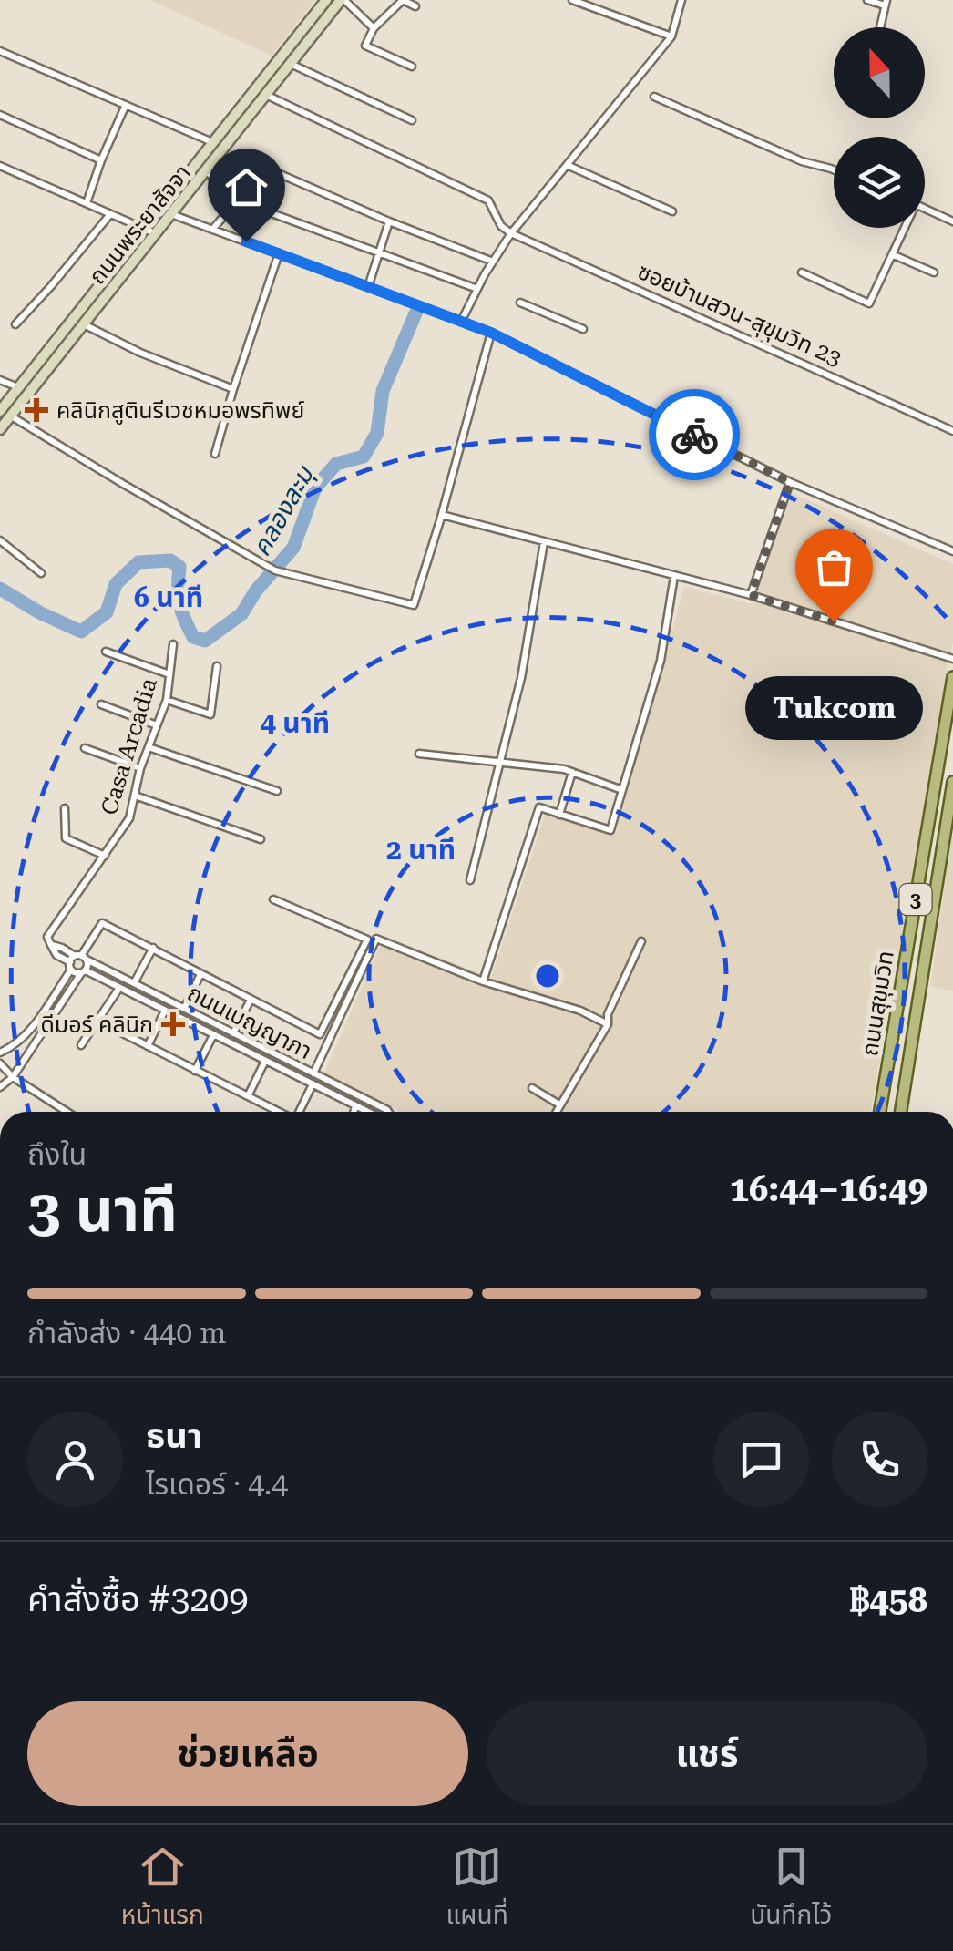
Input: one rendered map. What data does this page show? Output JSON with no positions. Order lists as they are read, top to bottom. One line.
{"streets":{"main road":["ถนนพระยาสัจจา","3","ถนนสุขุมวิท"],"street":["ซอยบ้านสวน-สุขุมวิท 23","Casa Arcadia","ถนนเบญญาภา"]},"crossings":[["Casa Arcadia","ถนนเบญญาภา"]],"water":["คลองละมุ"],"places":{"health":["คลินิกสูตินรีเวชหมอพรทิพย์","ดีมอร์ คลินิก"],"other":["Tukcom"]},"north":"top","page":{"bubble":"Tukcom","heading":["3 นาที","ถึงใน","16:44–16:49"],"panel":["ธนา","ไรเดอร์ · 4.4","คำสั่งซื้อ #3209","฿458"],"bar":"กำลังส่ง · 440 m","buttons":["ช่วยเหลือ","แชร์"],"tabs":["หน้าแรก","แผนที่","บันทึกไว้"]},"rings":["6 นาที","4 นาที","2 นาที"]}
